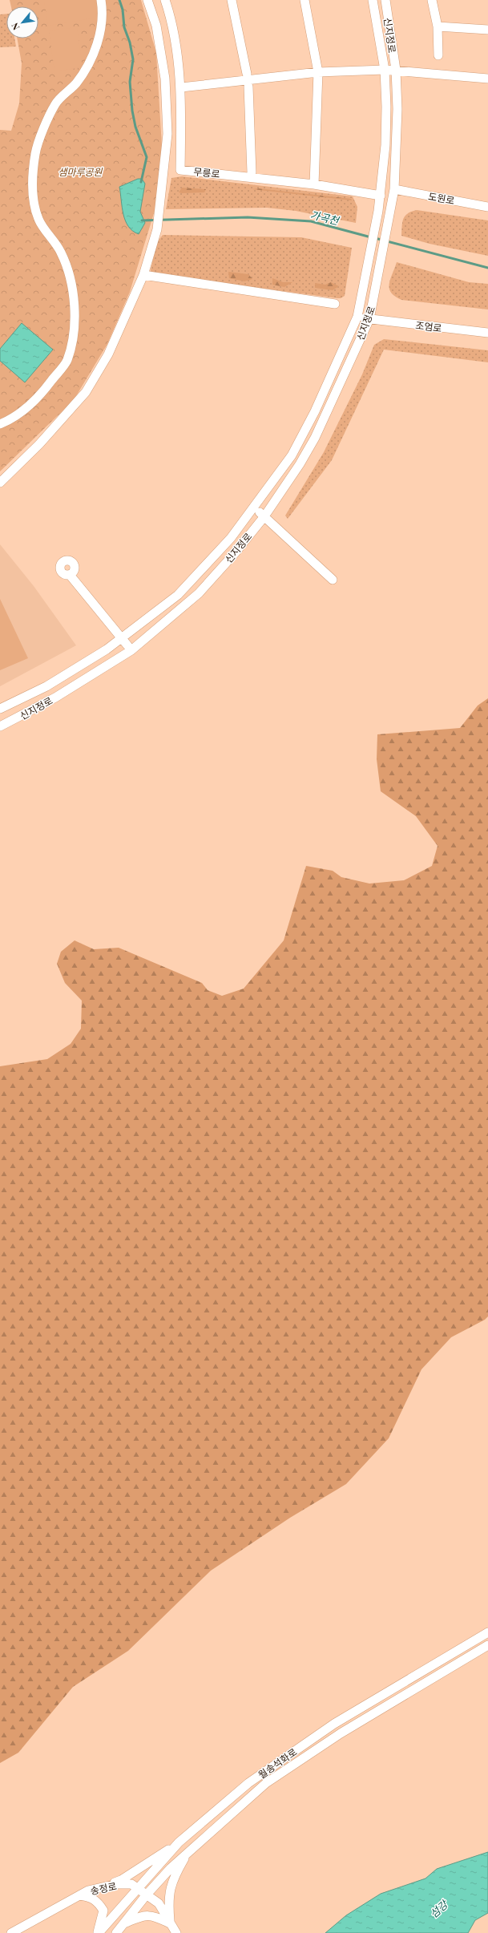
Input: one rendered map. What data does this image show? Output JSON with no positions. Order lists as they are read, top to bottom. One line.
{"streets":{"street":["신지정로","무릉로","도원로","조엄로","월송석화로","송정로"]},"crossings":[["신지정로","무릉로"],["신지정로","도원로"],["신지정로","조엄로"],["월송석화로","송정로"]],"water":["가곡천","섬강"],"parks":["샘마루공원"],"north":"bottom left"}
